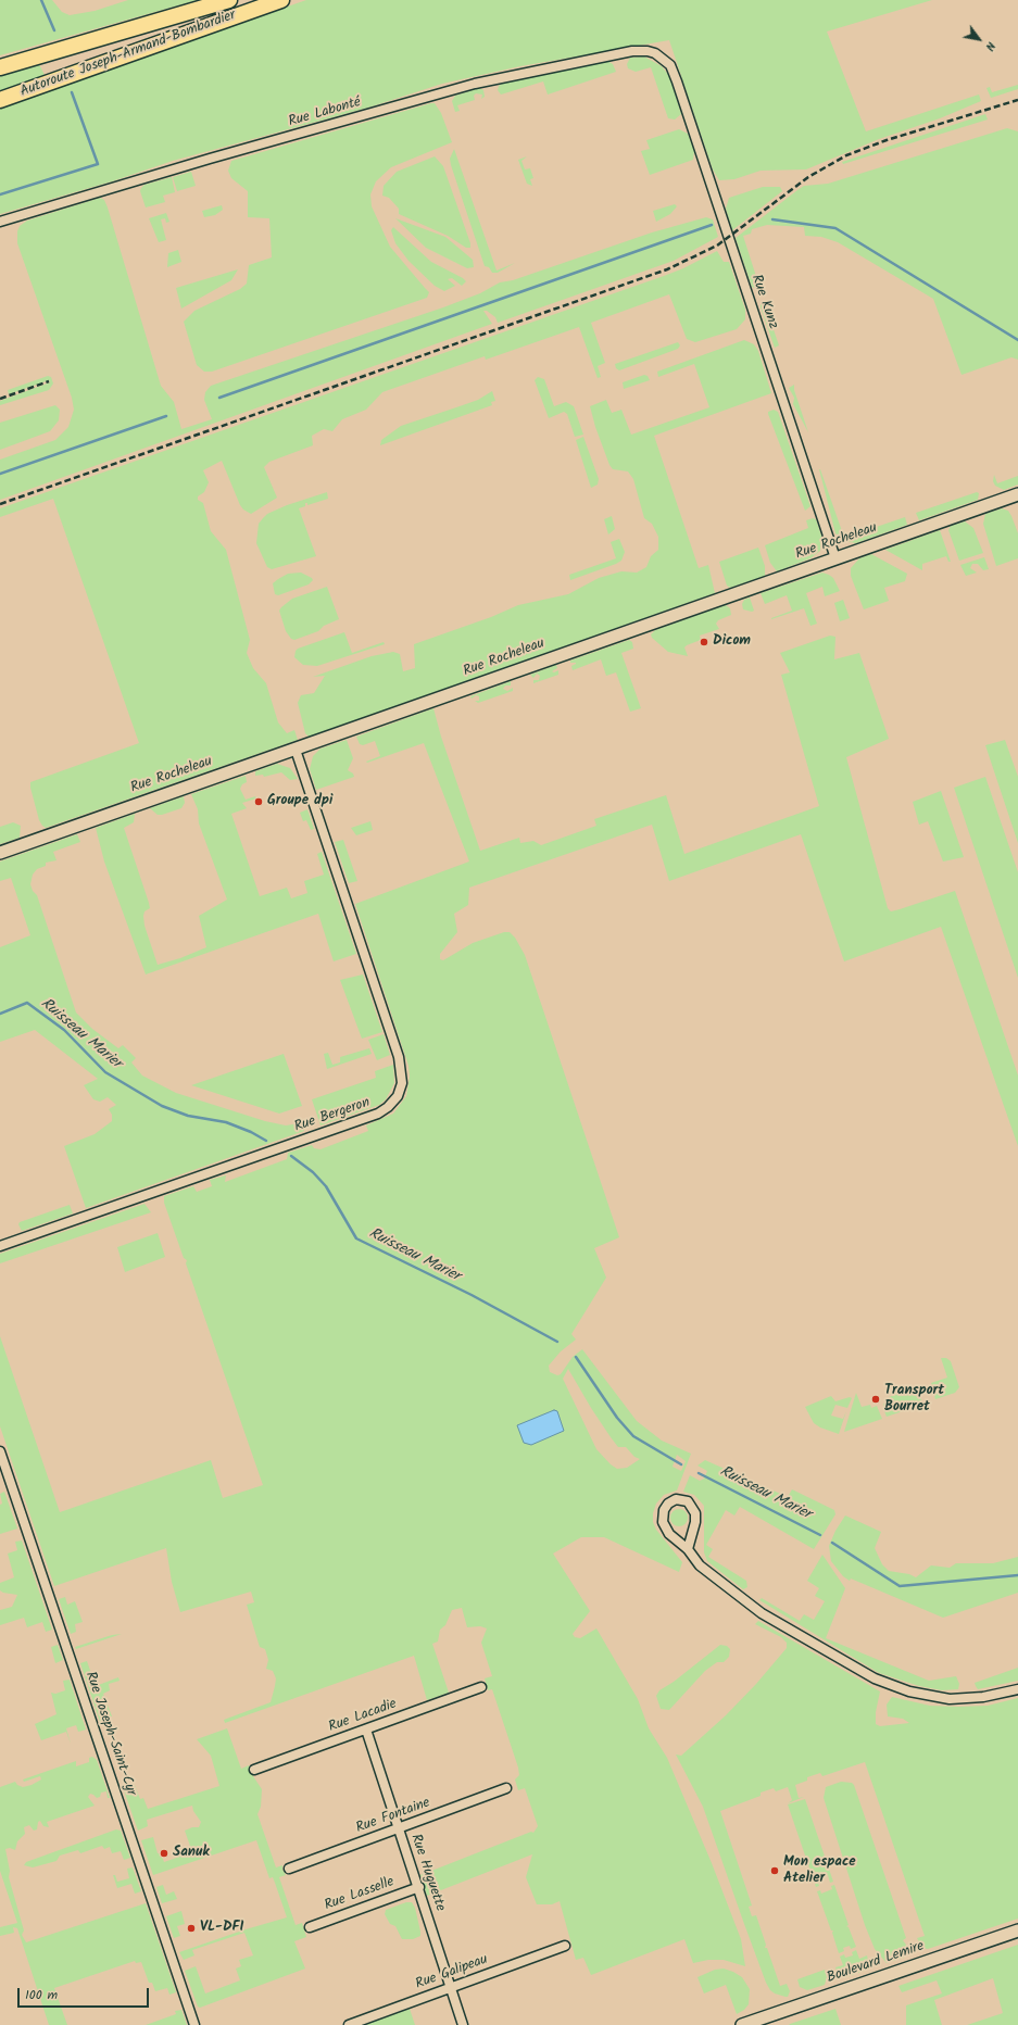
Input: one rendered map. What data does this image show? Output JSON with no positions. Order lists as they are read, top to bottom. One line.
{"streets":{"highway":["Autoroute Joseph-Armand-Bombardier"],"street":["Rue Labonté","Rue Kunz","Rue Rocheleau","Rue Bergeron","Rue Lacadie","Rue Joseph-Saint-Cyr","Rue Fontaine","Rue Huguette","Rue Lasselle","Boulevard Lemire","Rue Galipeau"]},"crossings":[["Rue Labonté","Rue Kunz"],["Rue Kunz","Rue Rocheleau"],["Rue Rocheleau","Rue Bergeron"],["Rue Lacadie","Rue Huguette"],["Rue Fontaine","Rue Huguette"],["Rue Huguette","Rue Lasselle"],["Rue Huguette","Rue Galipeau"]],"water":["Ruisseau Marier"],"places":["Dicom","Groupe dpi","Transport Bourret","Sanuk","Mon espace Atelier","VL-DFI"],"scale_bar":"100 m","north":"bottom right"}
